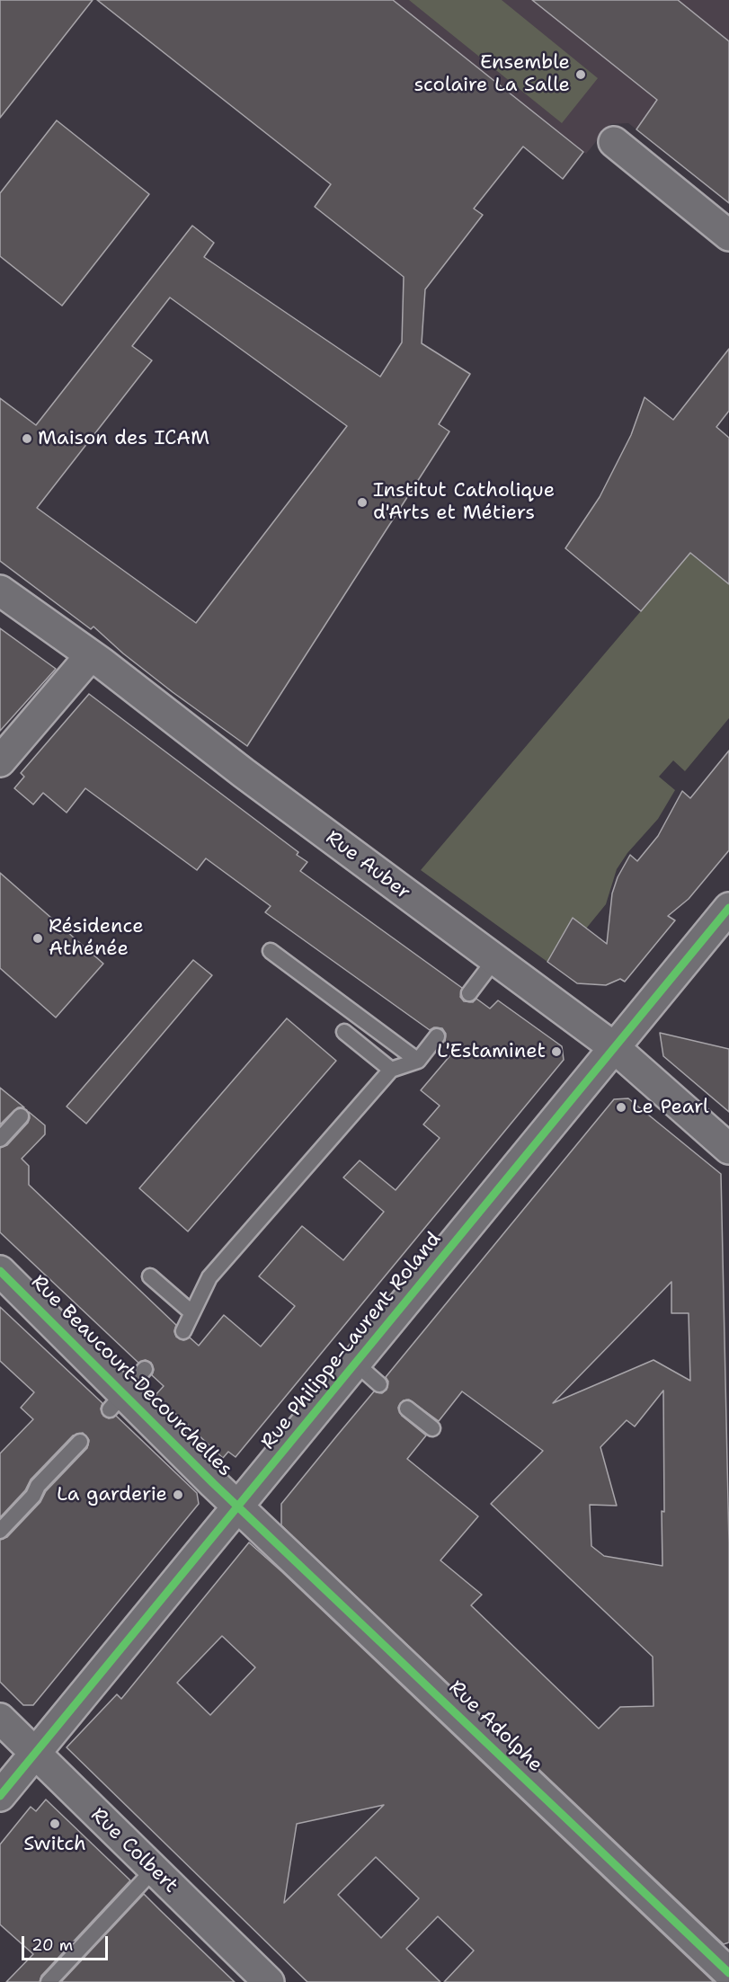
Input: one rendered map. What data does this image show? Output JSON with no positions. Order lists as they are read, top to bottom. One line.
{"streets":{"street":["Rue Auber","Rue Philippe-Laurent Roland","Rue Beaucourt-Decourchelles","Rue Adolphe","Rue Colbert"]},"crossings":[["Rue Auber","Rue Philippe-Laurent Roland"],["Rue Philippe-Laurent Roland","Rue Beaucourt-Decourchelles"],["Rue Philippe-Laurent Roland","Rue Adolphe"],["Rue Philippe-Laurent Roland","Rue Colbert"],["Rue Beaucourt-Decourchelles","Rue Adolphe"]],"places":["Ensemble scolaire La Salle","Maison des ICAM","Institut Catholique d'Arts et Métiers","Résidence Athénée","L'Estaminet","Le Pearl","La garderie","Switch"],"scale_bar":"20 m"}
